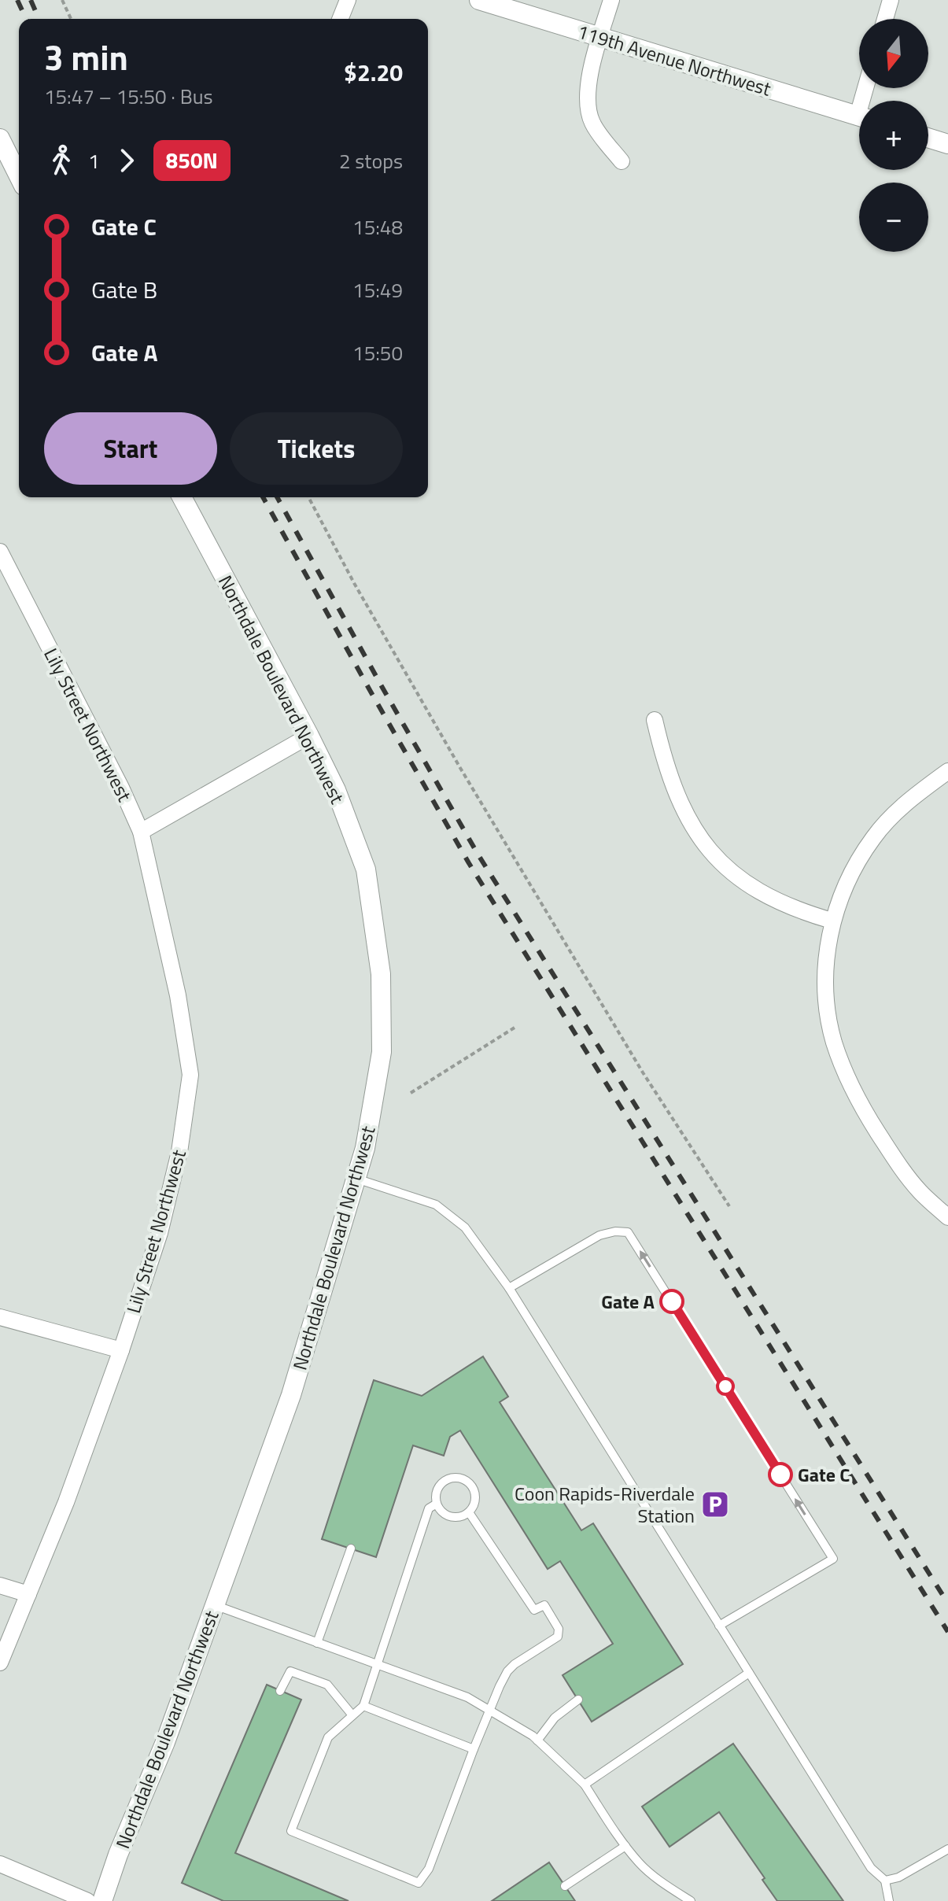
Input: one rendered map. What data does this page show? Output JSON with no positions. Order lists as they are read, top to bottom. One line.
{"streets":{"street":["119th Avenue Northwest","Northdale Boulevard Northwest","Lily Street Northwest"]},"places":{"other":["Gate A","Gate C"],"parking":["Coon Rapids-Riverdale Station"]},"lines":["bus line 850N"],"north":"bottom","page":{"map_buttons":["+","−"],"heading":["3 min","15:47 – 15:50 · Bus","$2.20"],"legs":["1","850N","2 stops"],"list":[{"name":"Gate C","value":"15:48"},{"name":"Gate B","value":"15:49"},{"name":"Gate A","value":"15:50"}],"buttons":["Start","Tickets"]}}
